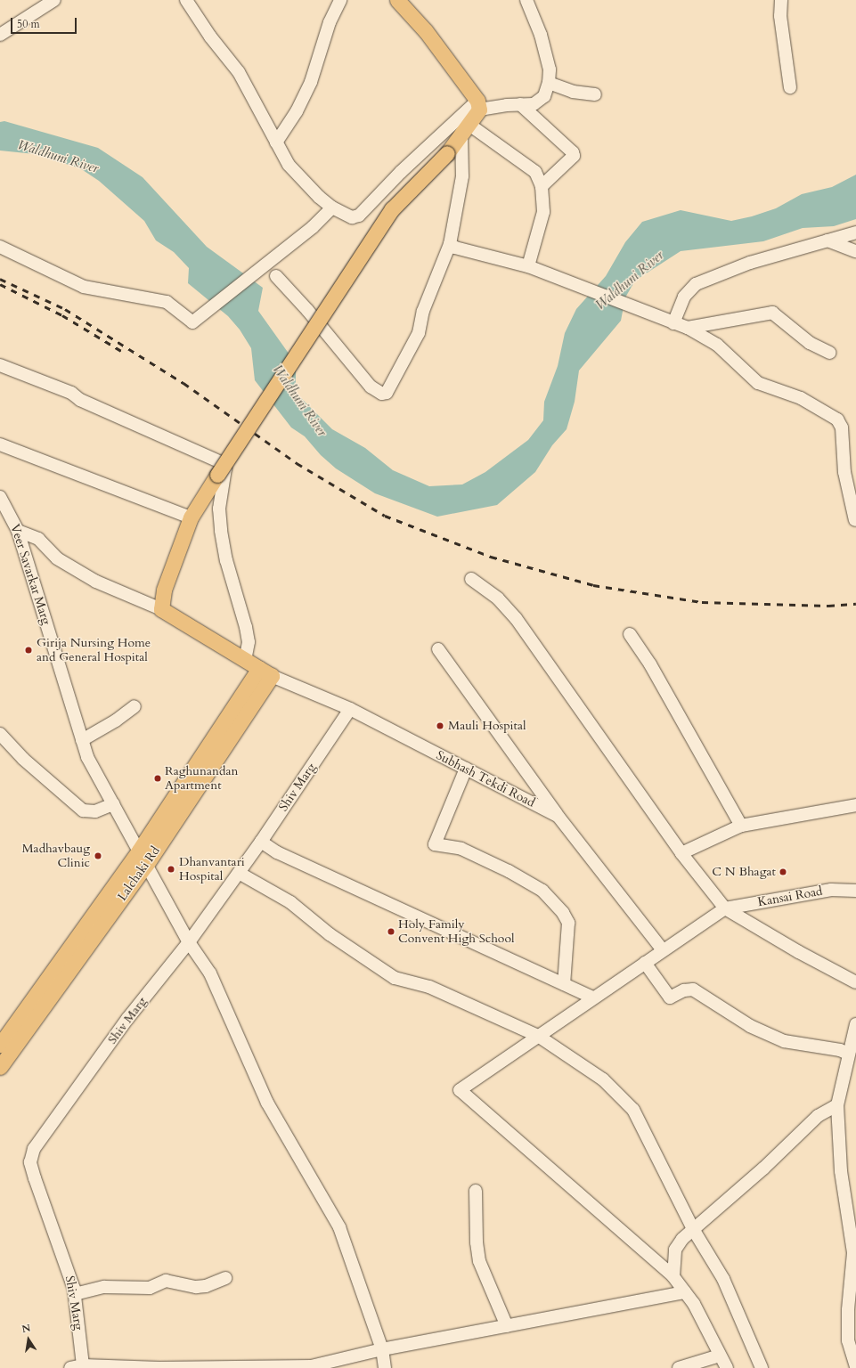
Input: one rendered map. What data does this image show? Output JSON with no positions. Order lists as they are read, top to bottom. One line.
{"streets":{"main road":["Lalchaki Rd"],"street":["Veer Savarkar Marg","Subhash Tekdi Road","Shiv Marg","Kansai Road"]},"crossings":[["Veer Savarkar Marg","Shiv Marg"],["Veer Savarkar Marg","Lalchaki Rd"],["Subhash Tekdi Road","Shiv Marg"],["Subhash Tekdi Road","Lalchaki Rd"]],"water":["Waldhuni River"],"places":["Girija Nursing Home and General Hospital","Mauli Hospital","Raghunandan Apartment","Madhavbaug Clinic","Dhanvantari Hospital","C N Bhagat","Holy Family Convent High School"],"scale_bar":"50 m","north":"top"}
